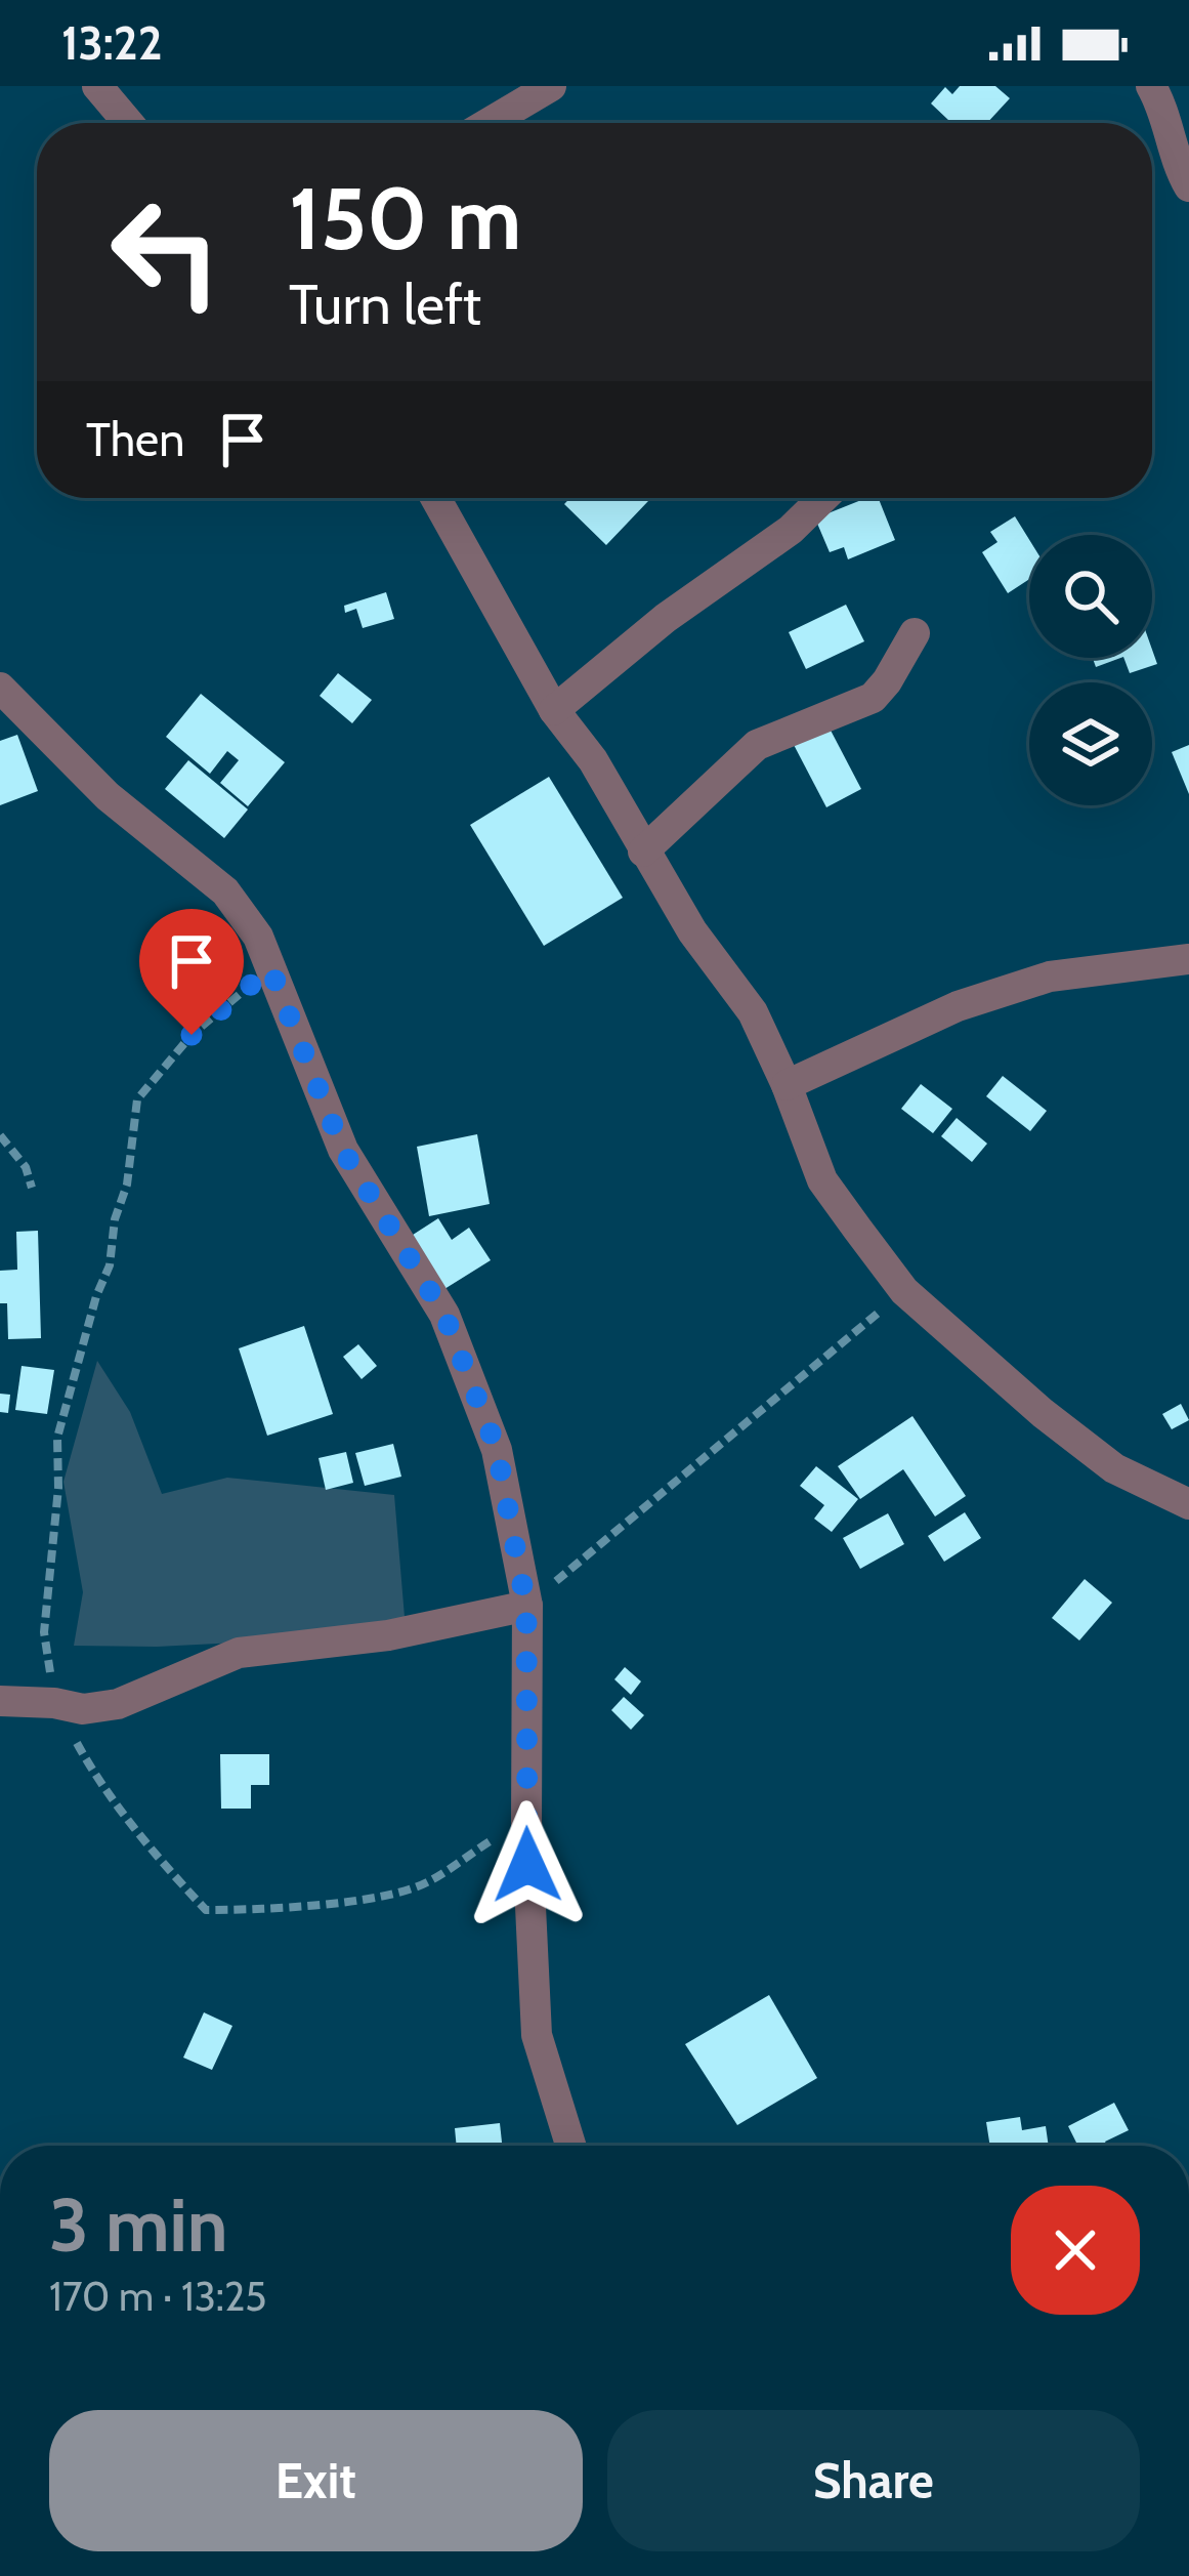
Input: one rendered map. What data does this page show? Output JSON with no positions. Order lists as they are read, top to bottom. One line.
{"page":{"status":"13:22","turn":["150 m","Turn left"],"then":"Then","heading":["3 min","170 m · 13:25"],"buttons":["Exit","Share"]}}
